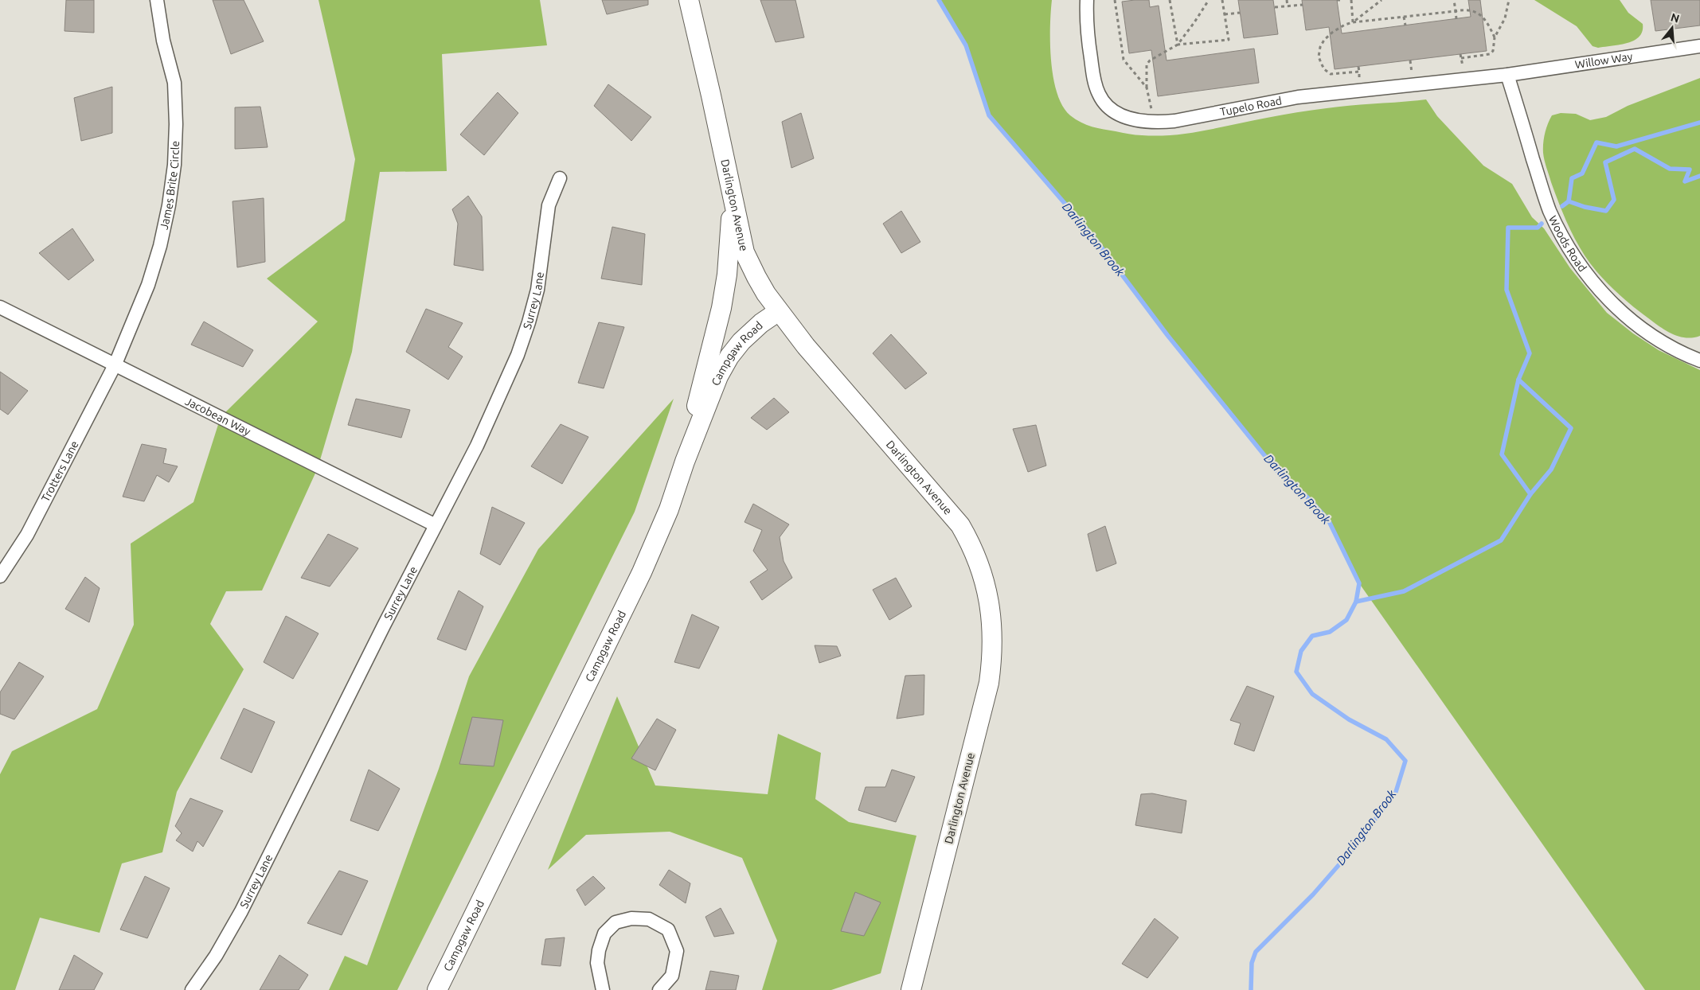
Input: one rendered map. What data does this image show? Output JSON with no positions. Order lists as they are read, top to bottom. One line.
{"streets":{"main road":["Darlington Avenue","Campgaw Road"],"street":["Willow Way","Tupelo Road","James Brite Circle","Woods Road","Surrey Lane","Jacobean Way","Trotters Lane"]},"crossings":[["Willow Way","Tupelo Road"],["Willow Way","Woods Road"],["Tupelo Road","Woods Road"],["James Brite Circle","Jacobean Way"],["James Brite Circle","Trotters Lane"],["Darlington Avenue","Campgaw Road"],["Surrey Lane","Jacobean Way"],["Jacobean Way","Trotters Lane"]],"water":["Darlington Brook"],"north":"top"}
